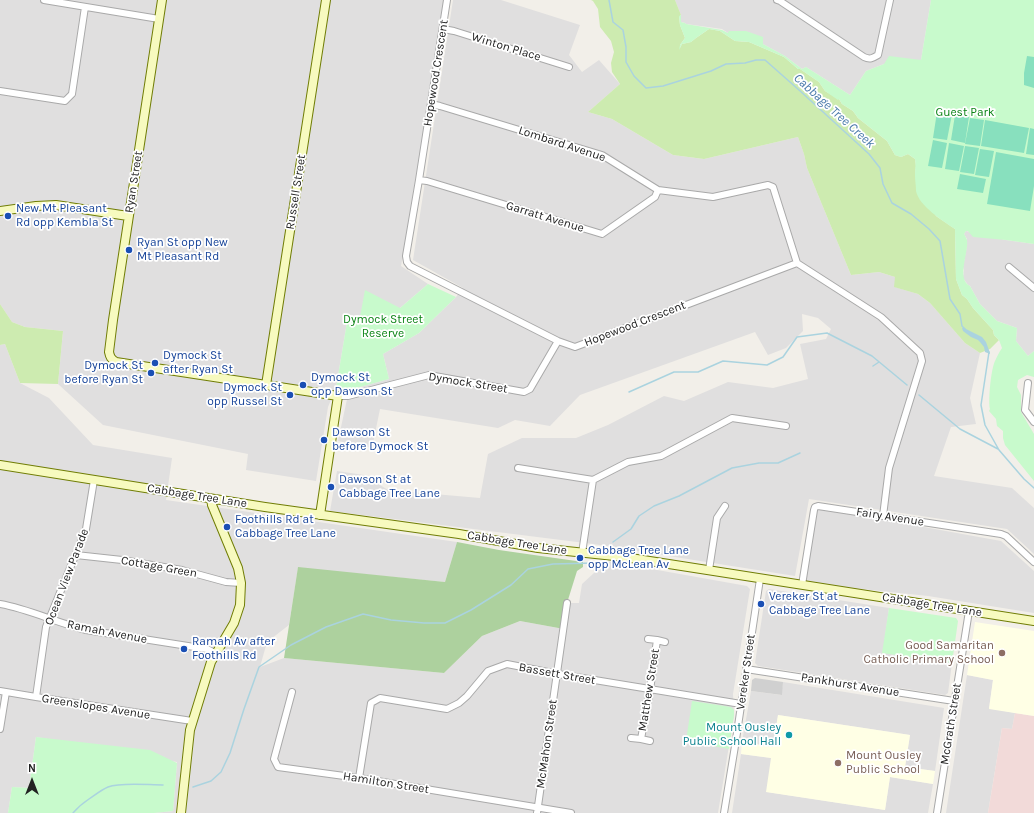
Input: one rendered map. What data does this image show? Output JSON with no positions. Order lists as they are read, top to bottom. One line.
{"streets":{"main road":["Ryan Street","Russell Street","Dymock Street","Cabbage Tree Lane"],"street":["Winton Place","Hopewood Crescent","Lombard Avenue","Garratt Avenue","Fairy Avenue","Cottage Green","Ocean View Parade","Ramah Avenue","Vereker Street","Bassett Street","Pankhurst Avenue","Matthew Street","Greenslopes Avenue","McGrath Street","McMahon Street","Hamilton Street"]},"crossings":[["Winton Place","Hopewood Crescent"],["Hopewood Crescent","Lombard Avenue"],["Hopewood Crescent","Garratt Avenue"],["Hopewood Crescent","Dymock Street"],["Lombard Avenue","Garratt Avenue"],["Ryan Street","Dymock Street"],["Russell Street","Dymock Street"],["Cabbage Tree Lane","Fairy Avenue"],["Cabbage Tree Lane","Ocean View Parade"],["Cabbage Tree Lane","Vereker Street"],["Cabbage Tree Lane","McGrath Street"],["Cottage Green","Ocean View Parade"],["Ocean View Parade","Ramah Avenue"],["Ocean View Parade","Greenslopes Avenue"],["Vereker Street","Bassett Street"],["Vereker Street","Pankhurst Avenue"],["Bassett Street","Matthew Street"],["Bassett Street","McMahon Street"],["Bassett Street","Hamilton Street"],["Pankhurst Avenue","McGrath Street"],["McMahon Street","Hamilton Street"]],"water":["Cabbage Tree Creek"],"parks":["Guest Park","Dymock Street Reserve"],"places":["New Mt Pleasant Rd opp Kembla St","Ryan St opp New Mt Pleasant Rd","Dymock St after Ryan St","Dymock St before Ryan St","Dymock St opp Dawson St","Dymock St opp Russel St","Dawson St before Dymock St","Dawson St at Cabbage Tree Lane","Foothills Rd at Cabbage Tree Lane","Cabbage Tree Lane opp McLean Av","Vereker St at Cabbage Tree Lane","Ramah Av after Foothills Rd","Good Samaritan Catholic Primary School","Mount Ousley Public School Hall","Mount Ousley Public School"],"north":"top"}
